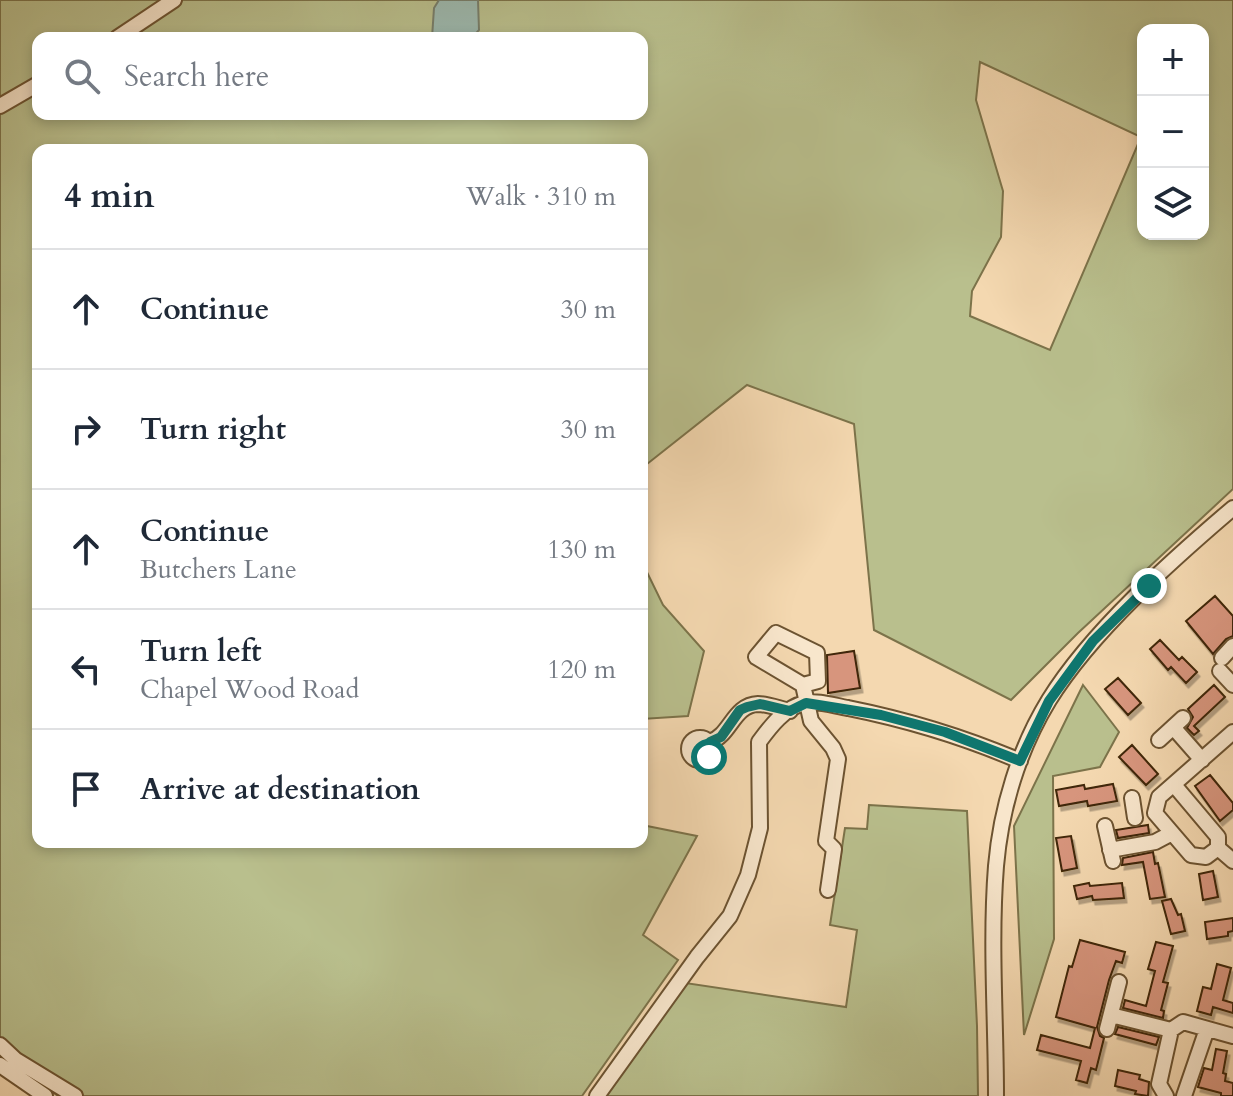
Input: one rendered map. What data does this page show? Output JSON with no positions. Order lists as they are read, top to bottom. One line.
{"page":{"map_buttons":["+","−"],"search":"Search here","heading":["4 min","Walk · 310 m"],"list":[["Continue","30 m"],["Turn right","30 m"],["Continue","Butchers Lane","130 m"],["Turn left","Chapel Wood Road","120 m"],"Arrive at destination"]}}
